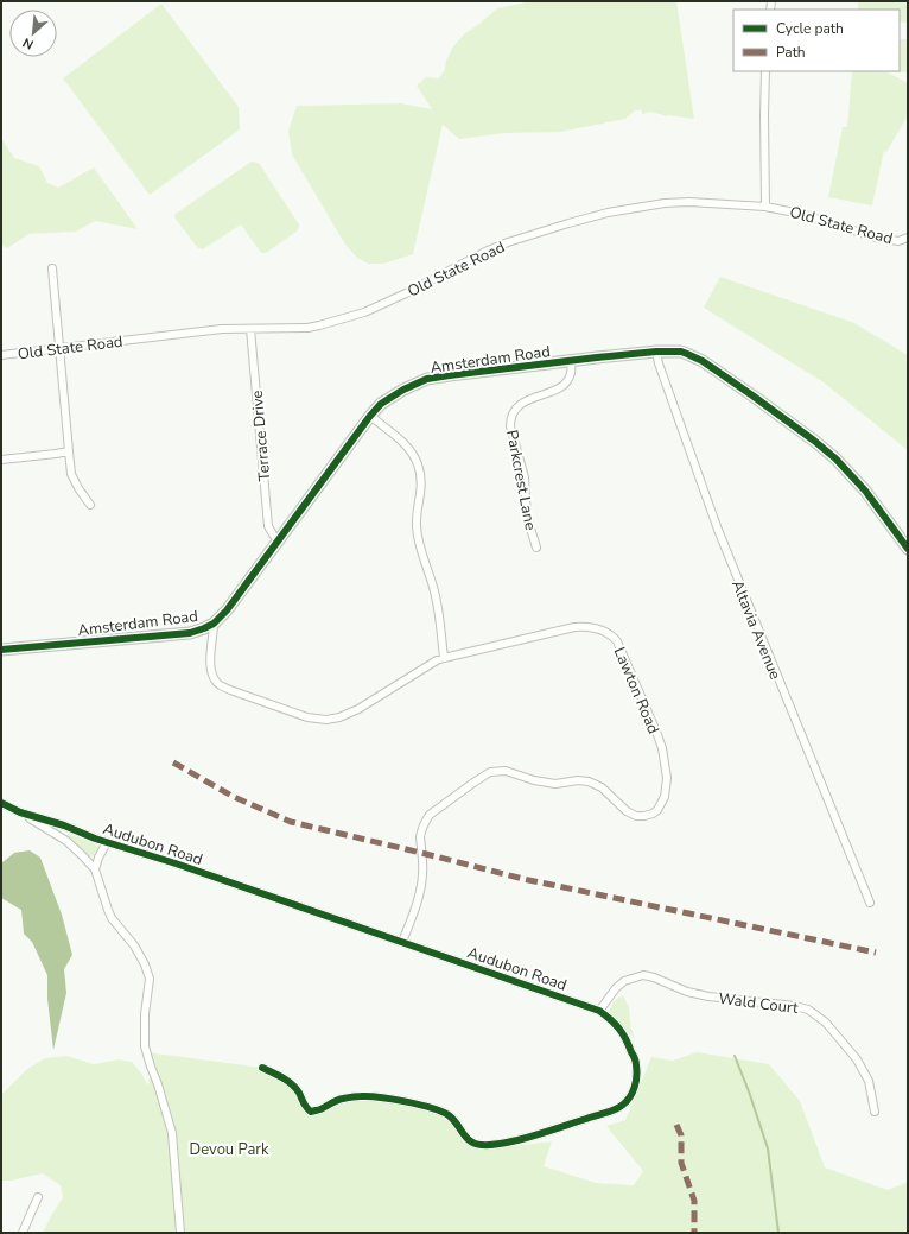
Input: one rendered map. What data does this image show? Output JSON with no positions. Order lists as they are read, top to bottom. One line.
{"streets":{"street":["Old State Road","Amsterdam Road","Terrace Drive","Parkcrest Lane","Altavia Avenue","Lawton Road","Audubon Road","Wald Court"]},"crossings":[["Old State Road","Terrace Drive"],["Amsterdam Road","Terrace Drive"],["Amsterdam Road","Parkcrest Lane"],["Amsterdam Road","Altavia Avenue"],["Amsterdam Road","Lawton Road"],["Lawton Road","Audubon Road"],["Audubon Road","Wald Court"]],"parks":["Devou Park"],"legend":["Cycle path","Path"],"north":"bottom left"}
